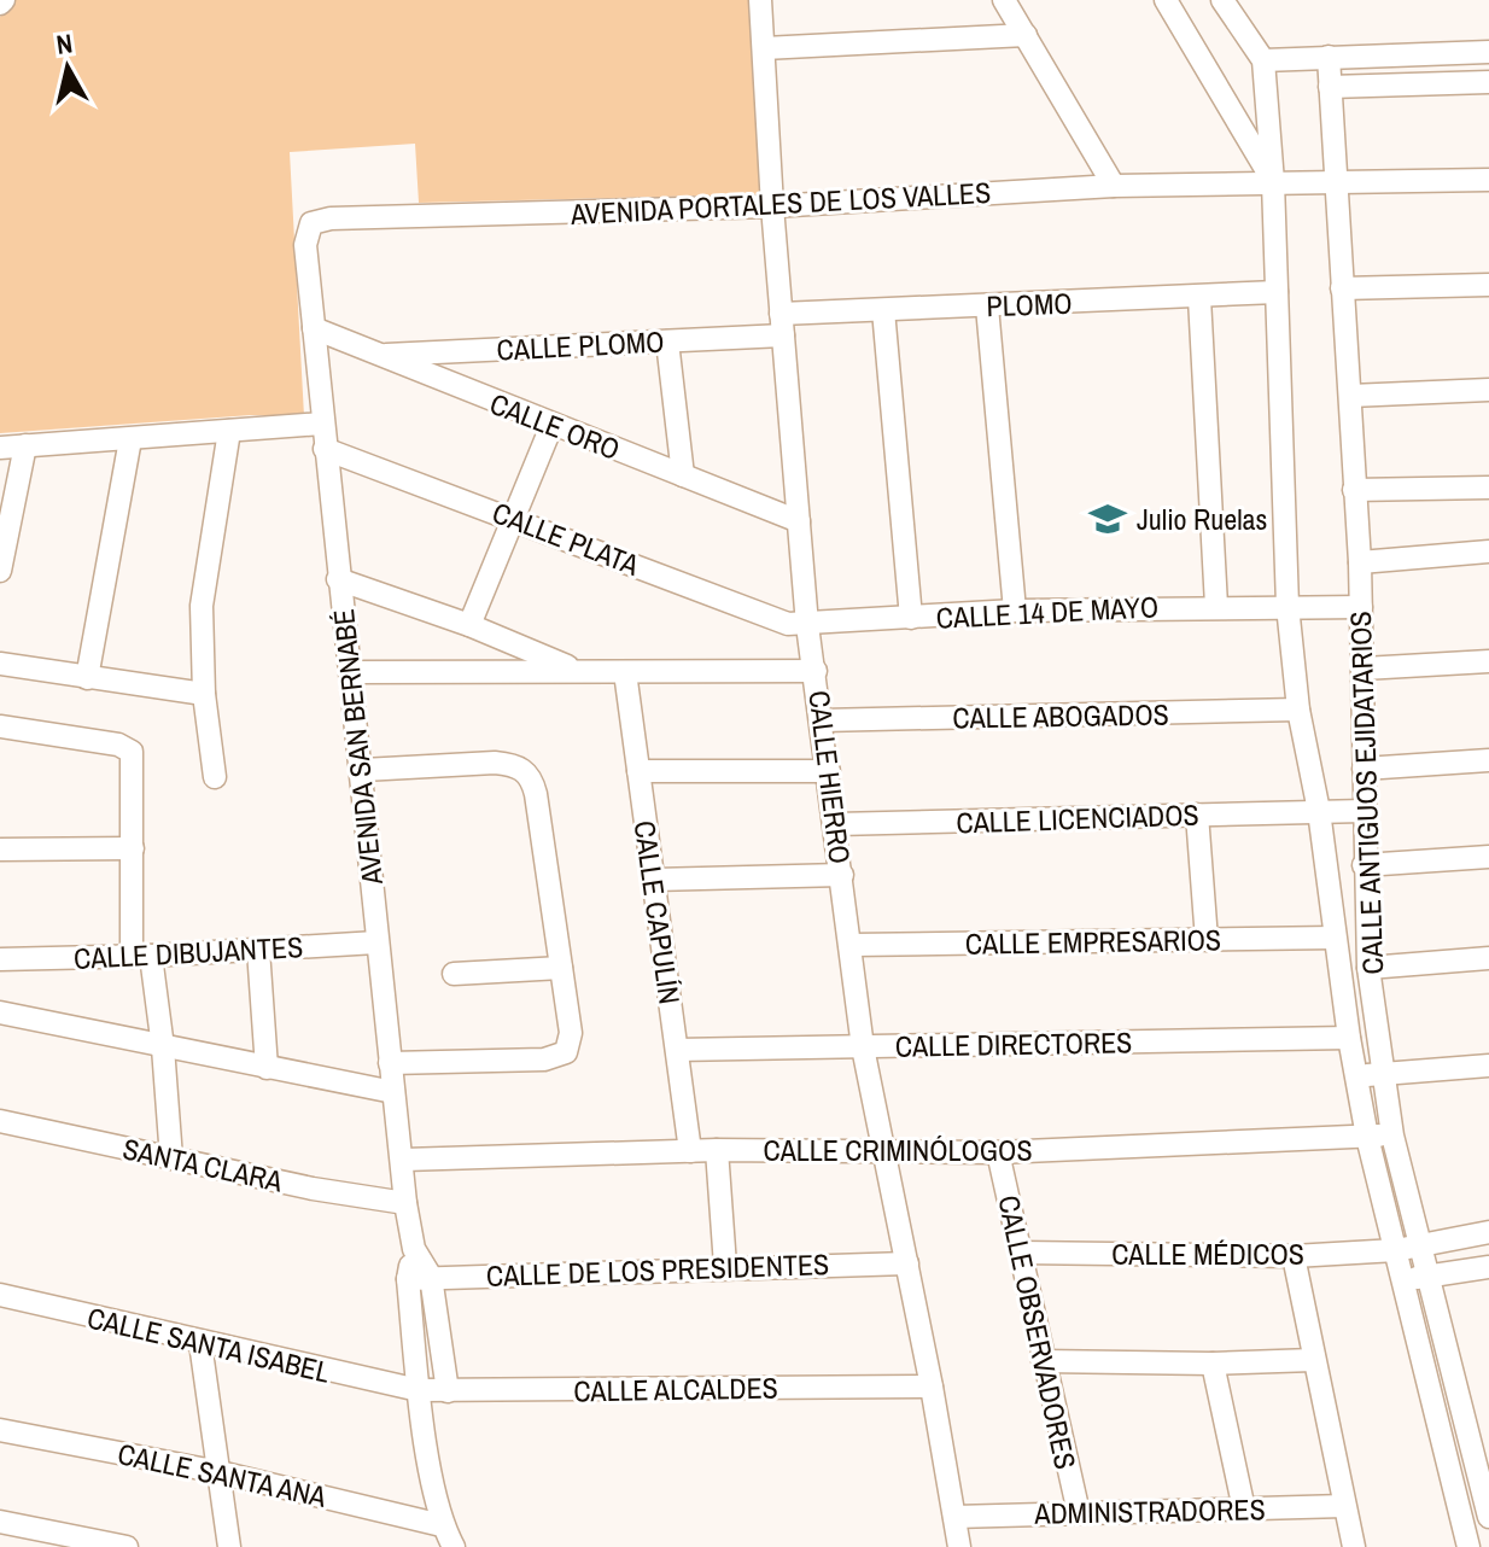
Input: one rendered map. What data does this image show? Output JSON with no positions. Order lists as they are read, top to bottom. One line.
{"streets":{"street":["AVENIDA PORTALES DE LOS VALLES","PLOMO","CALLE PLOMO","CALLE ORO","CALLE PLATA","CALLE 14 DE MAYO","CALLE ABOGADOS","AVENIDA SAN BERNABÉ","CALLE HIERRO","CALLE ANTIGUOS EJIDATARIOS","CALLE LICENCIADOS","CALLE CAPULÍN","CALLE EMPRESARIOS","CALLE DIBUJANTES","CALLE DIRECTORES","CALLE CRIMINÓLOGOS","SANTA CLARA","CALLE MÉDICOS","CALLE DE LOS PRESIDENTES","CALLE OBSERVADORES","CALLE SANTA ISABEL","CALLE ALCALDES","CALLE SANTA ANA","ADMINISTRADORES"]},"crossings":[["AVENIDA PORTALES DE LOS VALLES","AVENIDA SAN BERNABÉ"],["AVENIDA PORTALES DE LOS VALLES","CALLE HIERRO"],["AVENIDA PORTALES DE LOS VALLES","CALLE ANTIGUOS EJIDATARIOS"],["PLOMO","CALLE PLOMO"],["PLOMO","CALLE HIERRO"],["PLOMO","CALLE ANTIGUOS EJIDATARIOS"],["CALLE PLOMO","CALLE ORO"],["CALLE PLOMO","CALLE HIERRO"],["CALLE ORO","AVENIDA SAN BERNABÉ"],["CALLE ORO","CALLE HIERRO"],["CALLE PLATA","CALLE 14 DE MAYO"],["CALLE PLATA","AVENIDA SAN BERNABÉ"],["CALLE PLATA","CALLE HIERRO"],["CALLE 14 DE MAYO","CALLE HIERRO"],["CALLE 14 DE MAYO","CALLE ANTIGUOS EJIDATARIOS"],["CALLE ABOGADOS","CALLE HIERRO"],["CALLE ABOGADOS","CALLE ANTIGUOS EJIDATARIOS"],["AVENIDA SAN BERNABÉ","CALLE DIBUJANTES"],["AVENIDA SAN BERNABÉ","CALLE CRIMINÓLOGOS"],["AVENIDA SAN BERNABÉ","SANTA CLARA"],["AVENIDA SAN BERNABÉ","CALLE DE LOS PRESIDENTES"],["AVENIDA SAN BERNABÉ","CALLE SANTA ISABEL"],["AVENIDA SAN BERNABÉ","CALLE ALCALDES"],["AVENIDA SAN BERNABÉ","CALLE SANTA ANA"],["CALLE HIERRO","CALLE LICENCIADOS"],["CALLE HIERRO","CALLE EMPRESARIOS"],["CALLE HIERRO","CALLE DIRECTORES"],["CALLE HIERRO","CALLE CRIMINÓLOGOS"],["CALLE HIERRO","CALLE DE LOS PRESIDENTES"],["CALLE HIERRO","CALLE ALCALDES"],["CALLE HIERRO","ADMINISTRADORES"],["CALLE ANTIGUOS EJIDATARIOS","CALLE LICENCIADOS"],["CALLE ANTIGUOS EJIDATARIOS","CALLE EMPRESARIOS"],["CALLE ANTIGUOS EJIDATARIOS","CALLE DIRECTORES"],["CALLE ANTIGUOS EJIDATARIOS","CALLE CRIMINÓLOGOS"],["CALLE ANTIGUOS EJIDATARIOS","CALLE MÉDICOS"],["CALLE CAPULÍN","CALLE DIRECTORES"],["CALLE CAPULÍN","CALLE CRIMINÓLOGOS"],["CALLE CRIMINÓLOGOS","CALLE OBSERVADORES"],["CALLE MÉDICOS","CALLE OBSERVADORES"],["CALLE OBSERVADORES","ADMINISTRADORES"],["CALLE SANTA ISABEL","CALLE ALCALDES"]],"places":{"school or university":["Julio Ruelas"]},"north":"top"}
